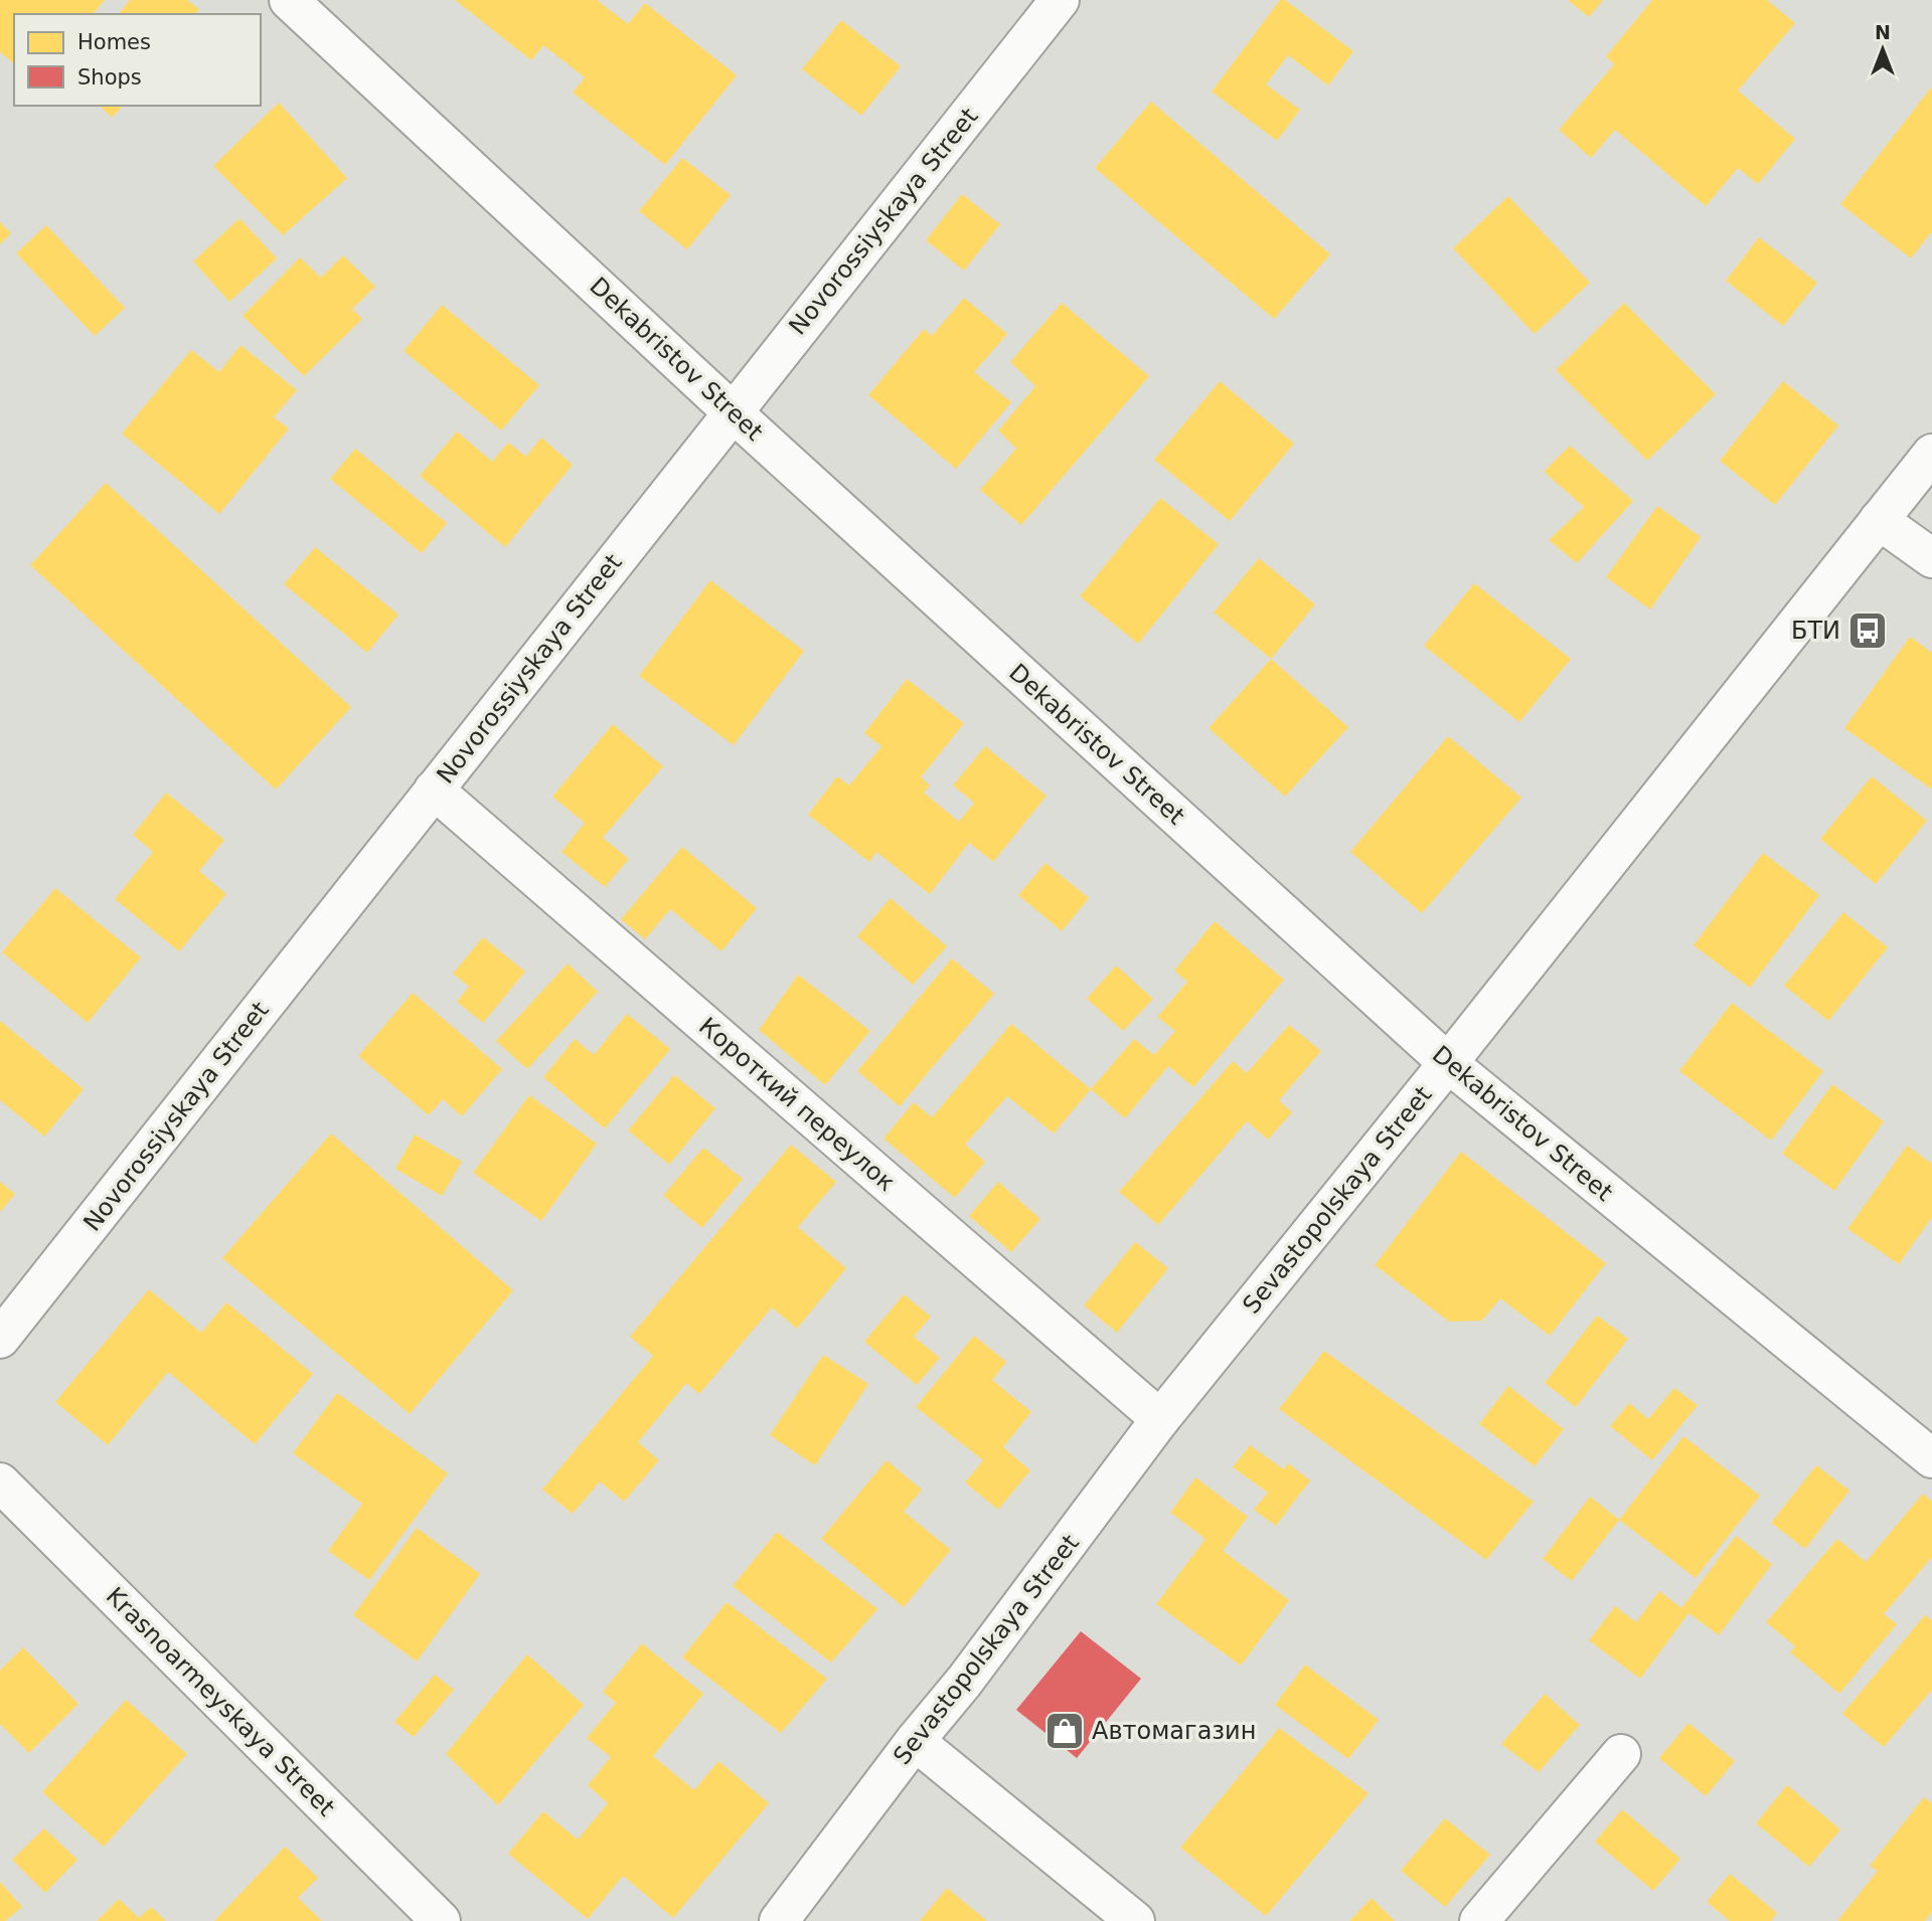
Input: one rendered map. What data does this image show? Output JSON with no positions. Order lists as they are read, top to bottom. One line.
{"streets":{"street":["Novorossiyskaya Street","Dekabristov Street","Короткий переулок","Sevastopolskaya Street","Krasnoarmeyskaya Street"]},"crossings":[["Novorossiyskaya Street","Dekabristov Street"],["Novorossiyskaya Street","Короткий переулок"],["Dekabristov Street","Sevastopolskaya Street"],["Короткий переулок","Sevastopolskaya Street"]],"places":{"bus stop":["БТИ"],"shop":["Автомагазин"]},"legend":["Homes","Shops"],"north":"top"}
